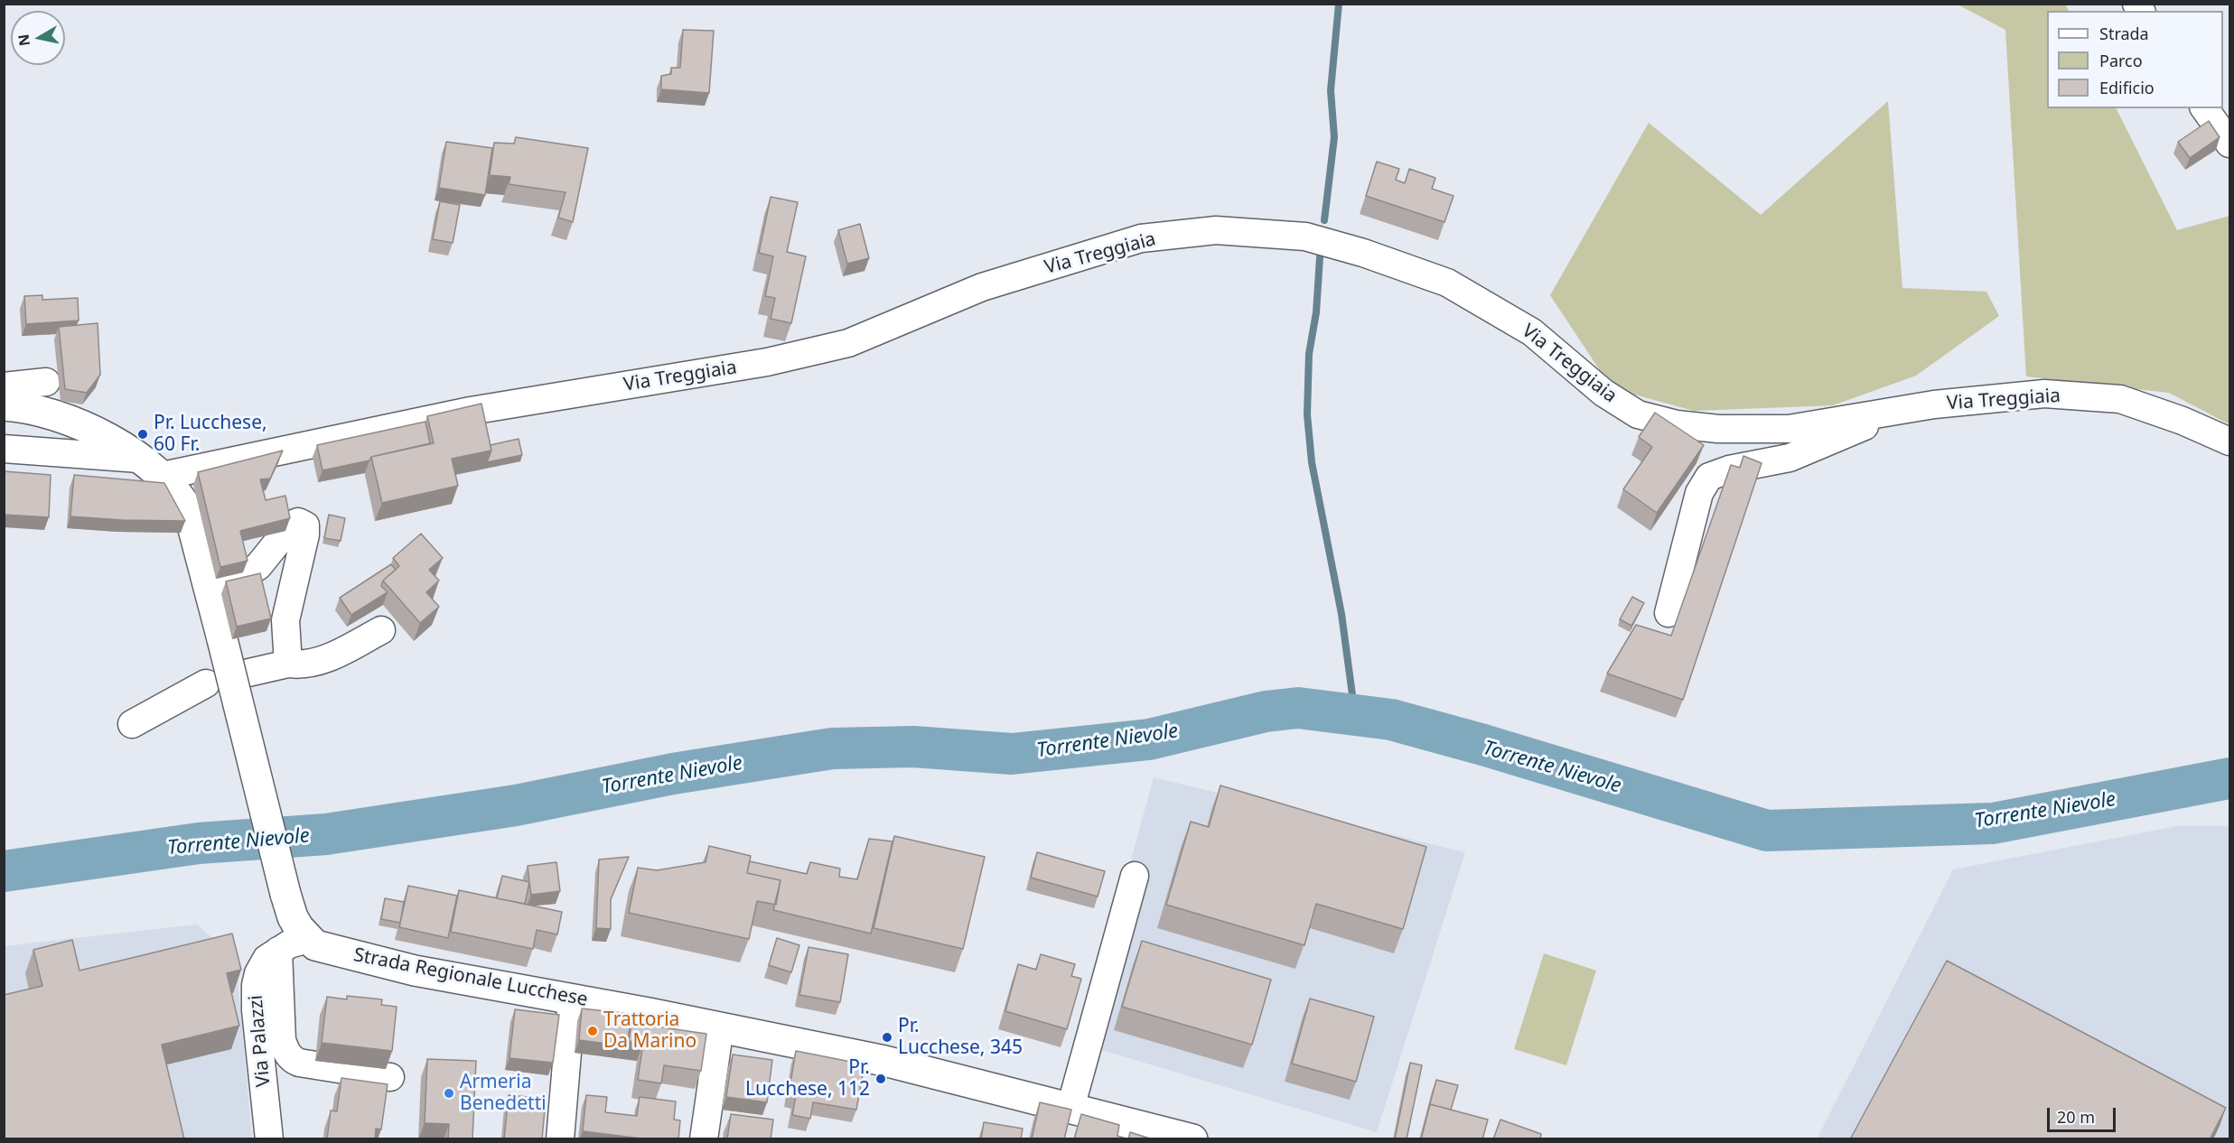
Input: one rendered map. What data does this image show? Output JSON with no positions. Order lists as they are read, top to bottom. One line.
{"streets":{"main road":["Strada Regionale Lucchese"],"street":["Via Treggiaia","Via Palazzi"]},"crossings":[["Strada Regionale Lucchese","Via Palazzi"]],"water":["Torrente Nievole"],"places":["Pr. Lucchese, 60 Fr.","Trattoria Da Marino","Pr. Lucchese, 345","Pr. Lucchese, 112","Armeria Benedetti"],"legend":["Strada","Parco","Edificio"],"scale_bar":"20 m","north":"left"}
